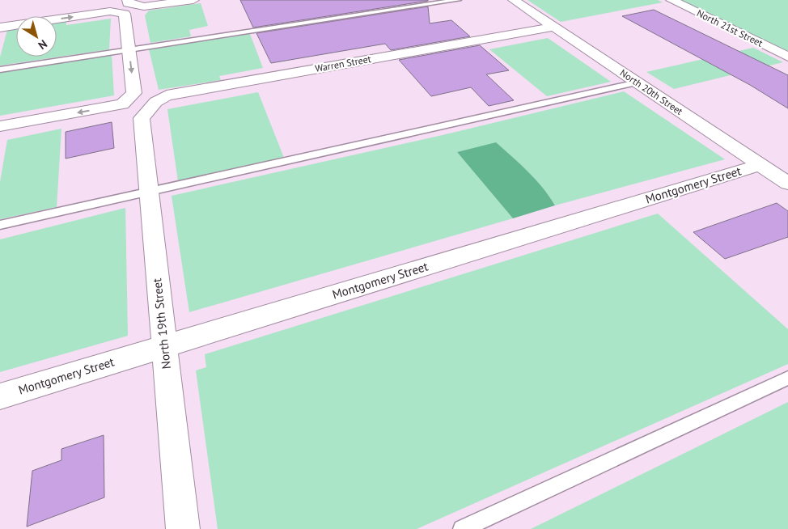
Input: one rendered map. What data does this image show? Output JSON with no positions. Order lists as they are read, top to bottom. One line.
{"streets":{"street":["North 21st Street","Warren Street","North 20th Street","Montgomery Street","North 19th Street"]},"crossings":[["Warren Street","North 20th Street"],["Warren Street","North 19th Street"],["North 20th Street","Montgomery Street"],["Montgomery Street","North 19th Street"]],"north":"bottom right"}
